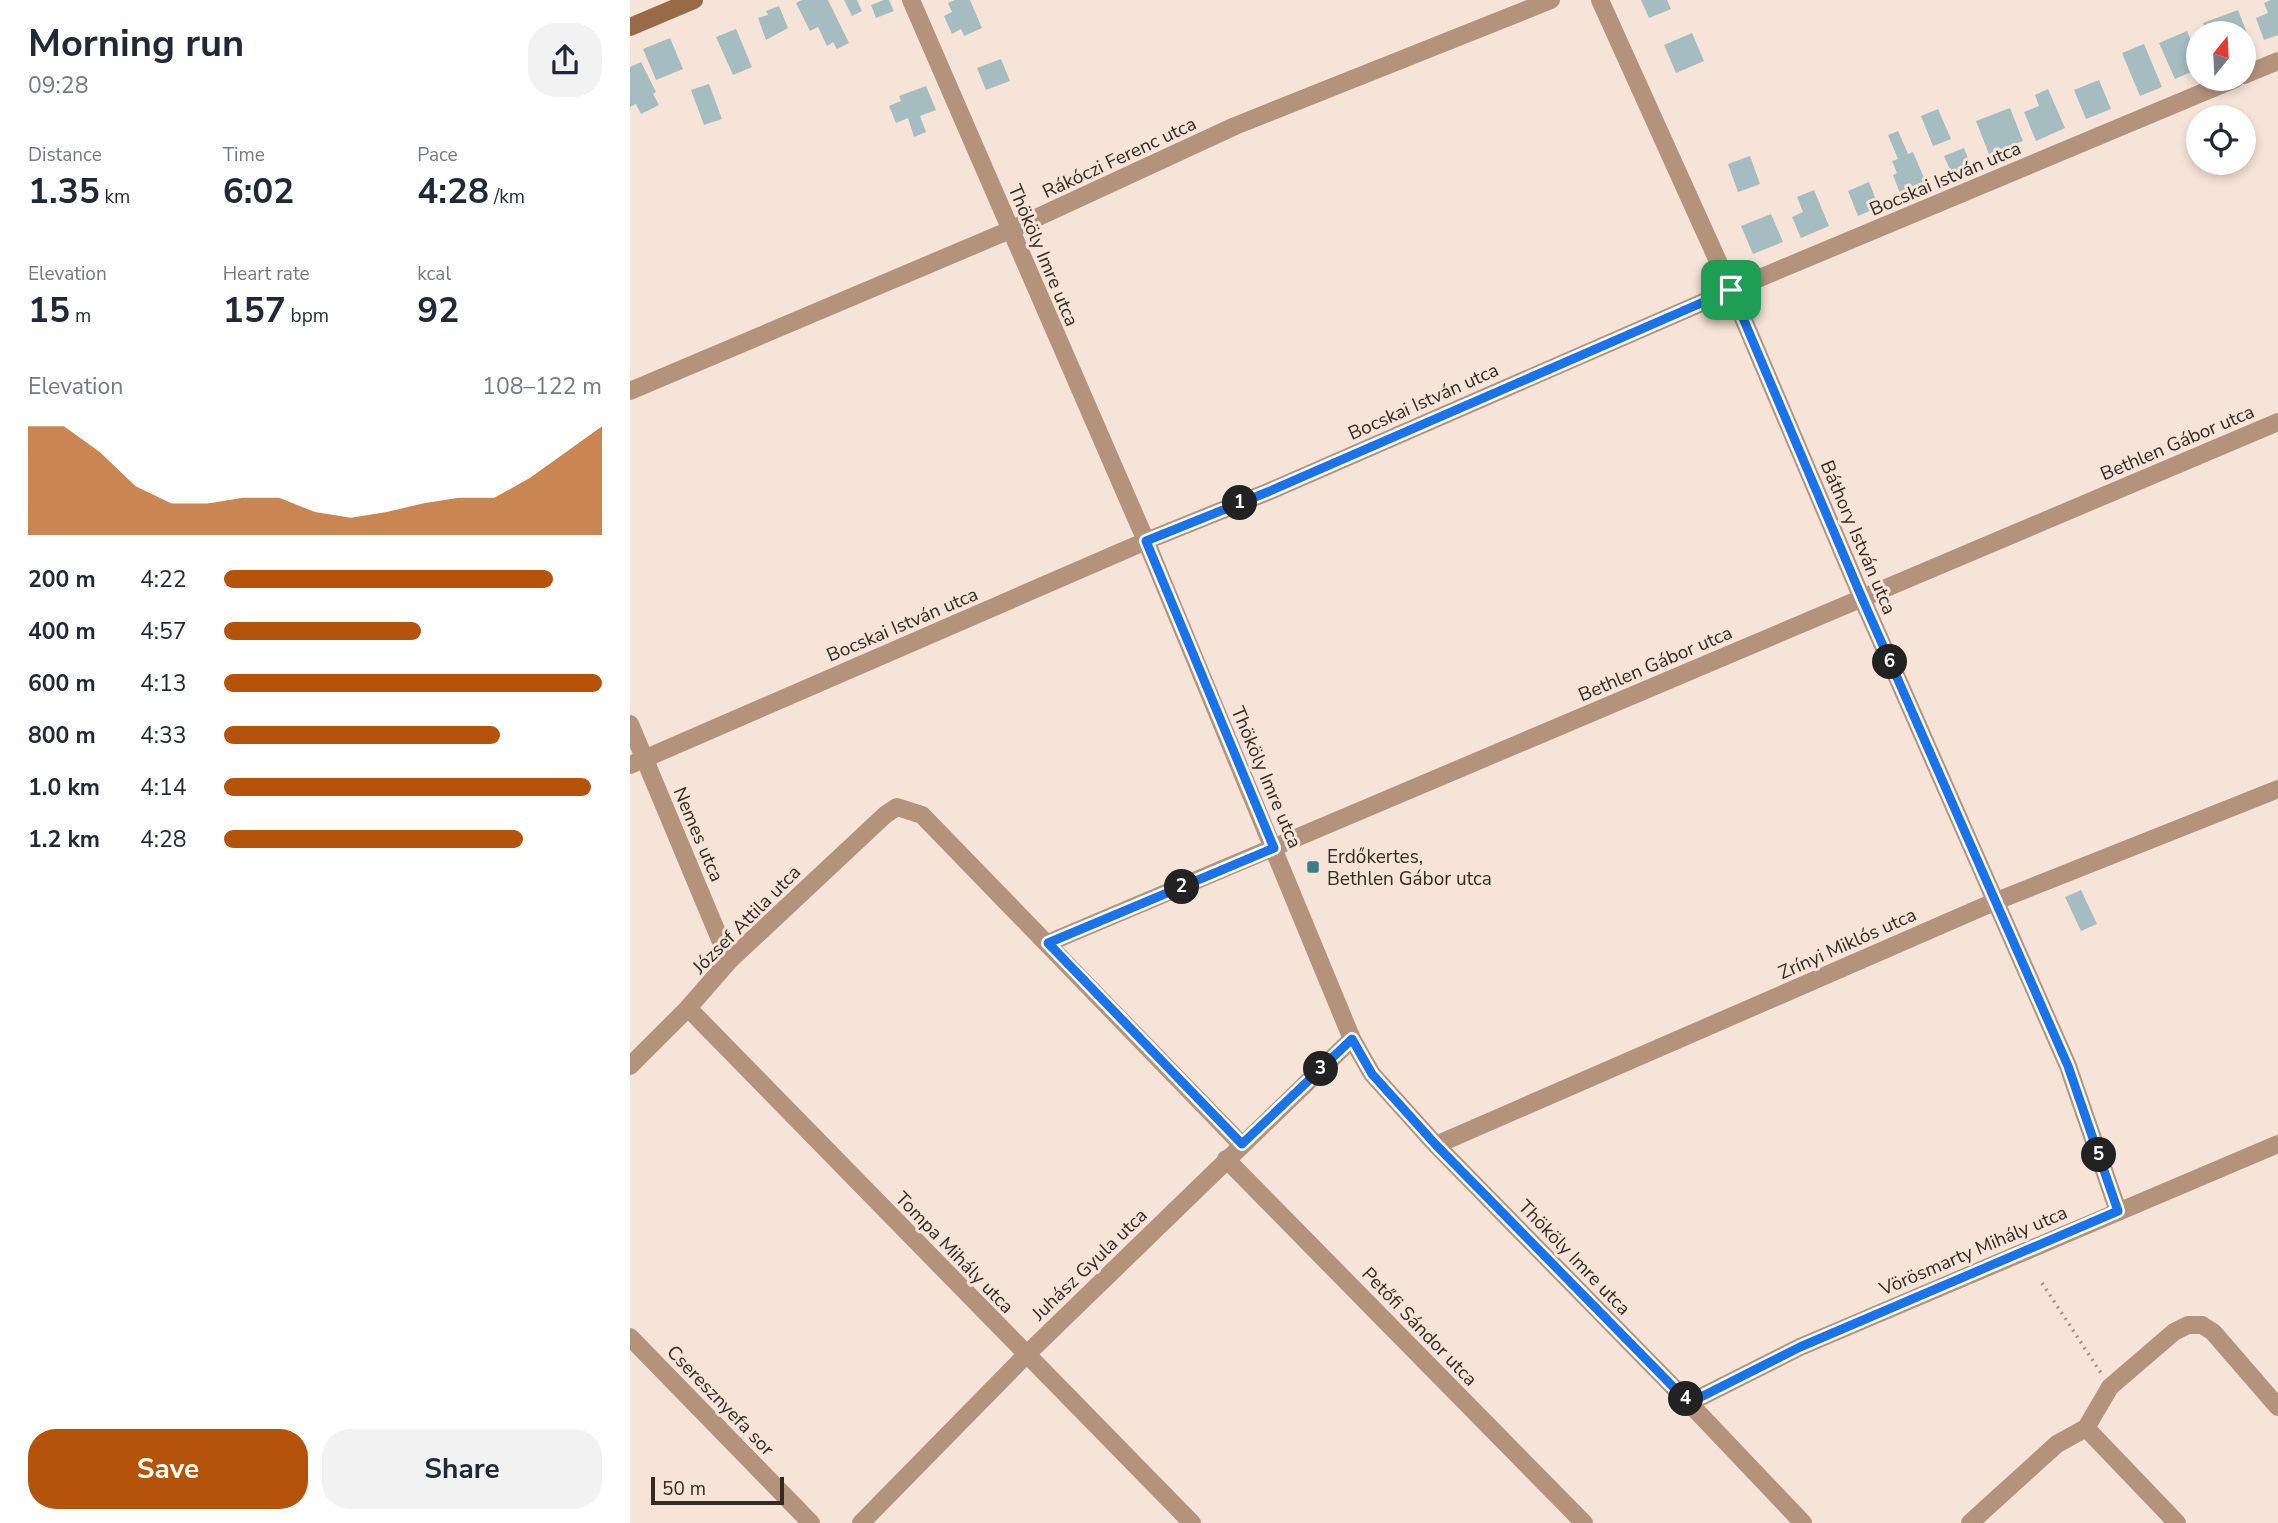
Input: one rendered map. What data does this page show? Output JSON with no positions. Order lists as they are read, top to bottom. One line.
{"streets":{"street":["Rákóczi Ferenc utca","Bocskai István utca","Thököly Imre utca","Bethlen Gábor utca","Báthory István utca","Nemes utca","József Attila utca","Zrínyi Miklós utca","Vörösmarty Mihály utca","Tompa Mihály utca","Juhász Gyula utca","Petőfi Sándor utca","Cseresznyefa sor"]},"crossings":[["Rákóczi Ferenc utca","Thököly Imre utca"],["Bocskai István utca","Thököly Imre utca"],["Bocskai István utca","Báthory István utca"],["Bocskai István utca","Nemes utca"],["Thököly Imre utca","Bethlen Gábor utca"],["Thököly Imre utca","Zrínyi Miklós utca"],["Thököly Imre utca","Vörösmarty Mihály utca"],["Thököly Imre utca","Juhász Gyula utca"],["Bethlen Gábor utca","Báthory István utca"],["Bethlen Gábor utca","József Attila utca"],["Báthory István utca","Zrínyi Miklós utca"],["Báthory István utca","Vörösmarty Mihály utca"],["Nemes utca","József Attila utca"],["József Attila utca","Tompa Mihály utca"],["Tompa Mihály utca","Juhász Gyula utca"],["Juhász Gyula utca","Petőfi Sándor utca"]],"places":{"transit":["Erdőkertes, Bethlen Gábor utca"]},"scale_bar":"50 m","north":"top","page":{"heading":["Morning run","09:28"],"stats":[["Distance","1.35 km"],["Time","6:02"],["Pace","4:28 /km"],["Elevation","15 m"],["Heart rate","157 bpm"],["kcal","92"]],"chart":["Elevation","108–122 m"],"pins":["1","6","2","3","5","4"],"list":[{"name":"200 m","note":"4:22"},{"name":"400 m","note":"4:57"},{"name":"600 m","note":"4:13"},{"name":"800 m","note":"4:33"},{"name":"1.0 km","note":"4:14"},{"name":"1.2 km","note":"4:28"}],"buttons":["Save","Share"],"scale":"50 m"}}
